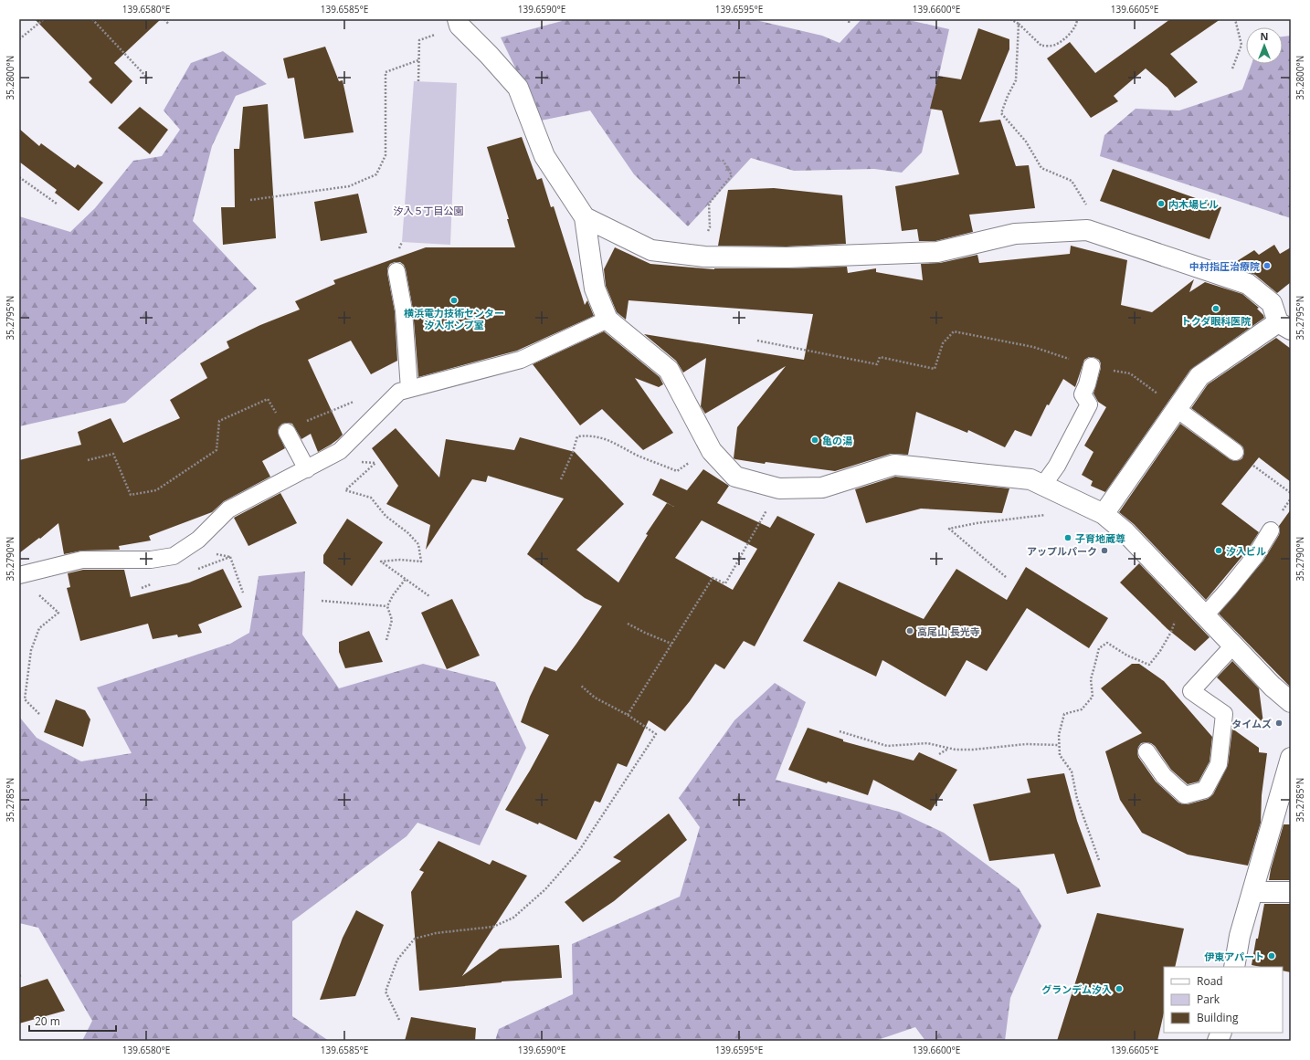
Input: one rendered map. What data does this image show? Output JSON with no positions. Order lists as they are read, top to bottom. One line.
{"parks":["汐入５丁目公園"],"places":["内木場ビル","中村指圧治療院","横浜電力技術センター 汐入ポンプ室","トクダ眼科医院","亀の湯","子育地蔵尊","アップルパーク","汐入ビル","高尾山 長光寺","タイムズ","伊東アパート","グランデム汐入"],"legend":["Road","Park","Building"],"scale_bar":"20 m","north":"top","coordinates":["139.6580°E","139.6585°E","139.6590°E","139.6595°E","139.6600°E","139.6605°E","35.2800°N","35.2795°N","35.2790°N","35.2785°N"]}
